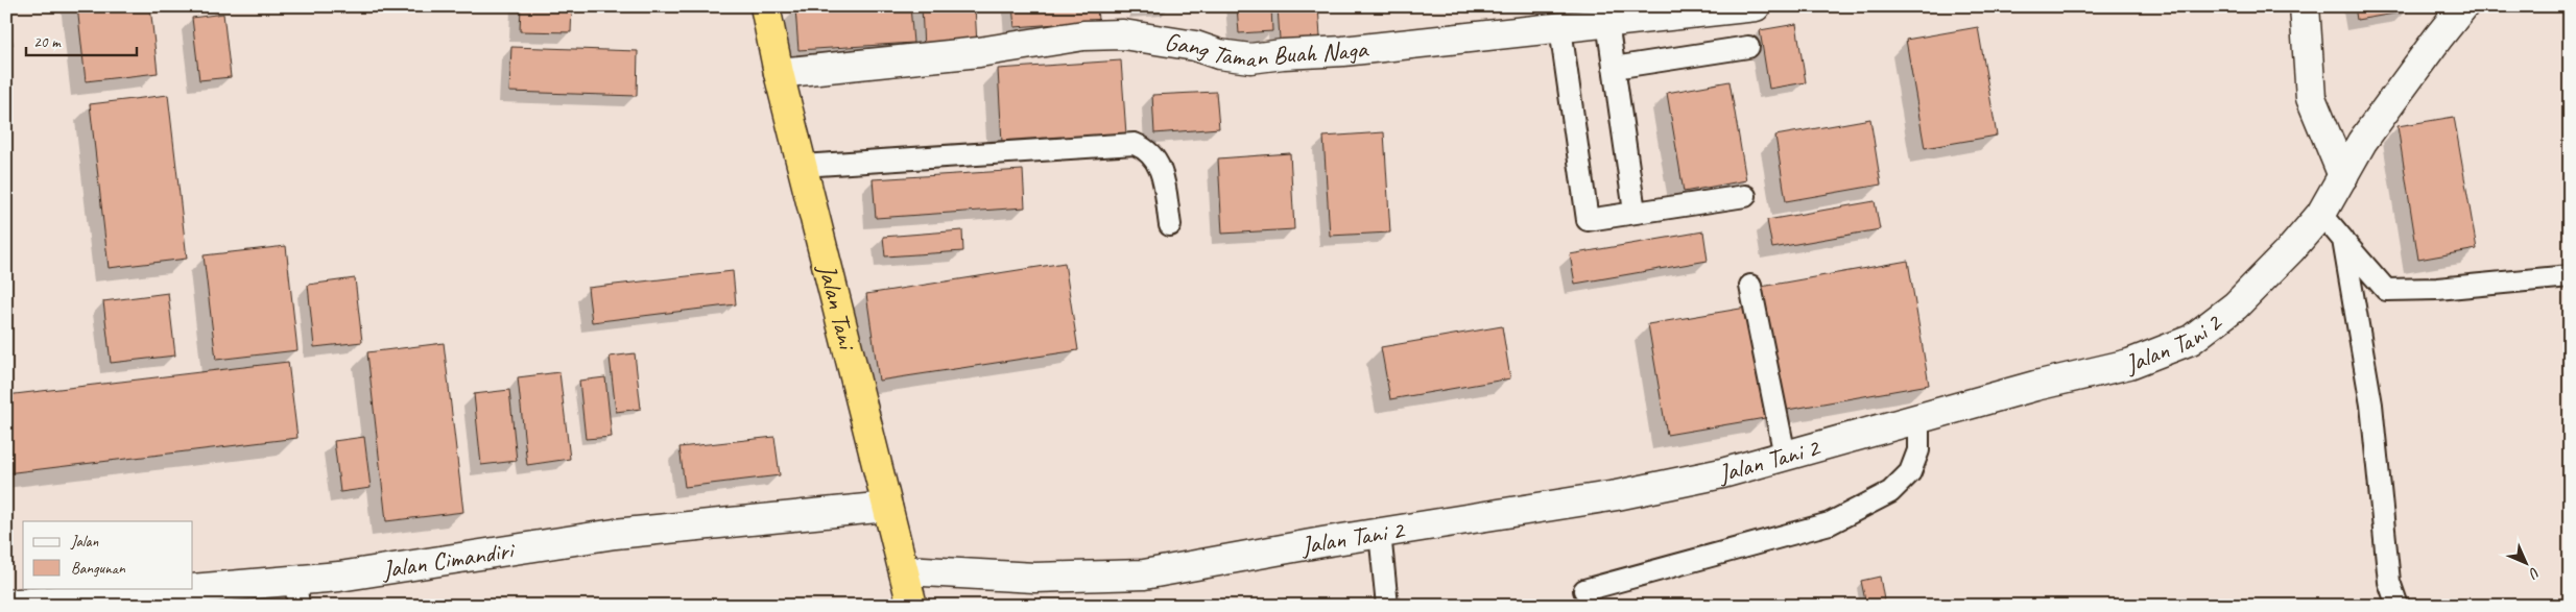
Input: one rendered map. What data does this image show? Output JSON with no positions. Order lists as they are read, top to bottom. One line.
{"streets":{"highway":["Jalan Tani"],"street":["Gang Taman Buah Naga","Jalan Tani 2","Jalan Cimandiri"]},"crossings":[["Gang Taman Buah Naga","Jalan Tani"],["Jalan Tani","Jalan Tani 2"],["Jalan Tani","Jalan Cimandiri"]],"legend":["Jalan","Bangunan"],"scale_bar":"20 m","north":"bottom right"}
